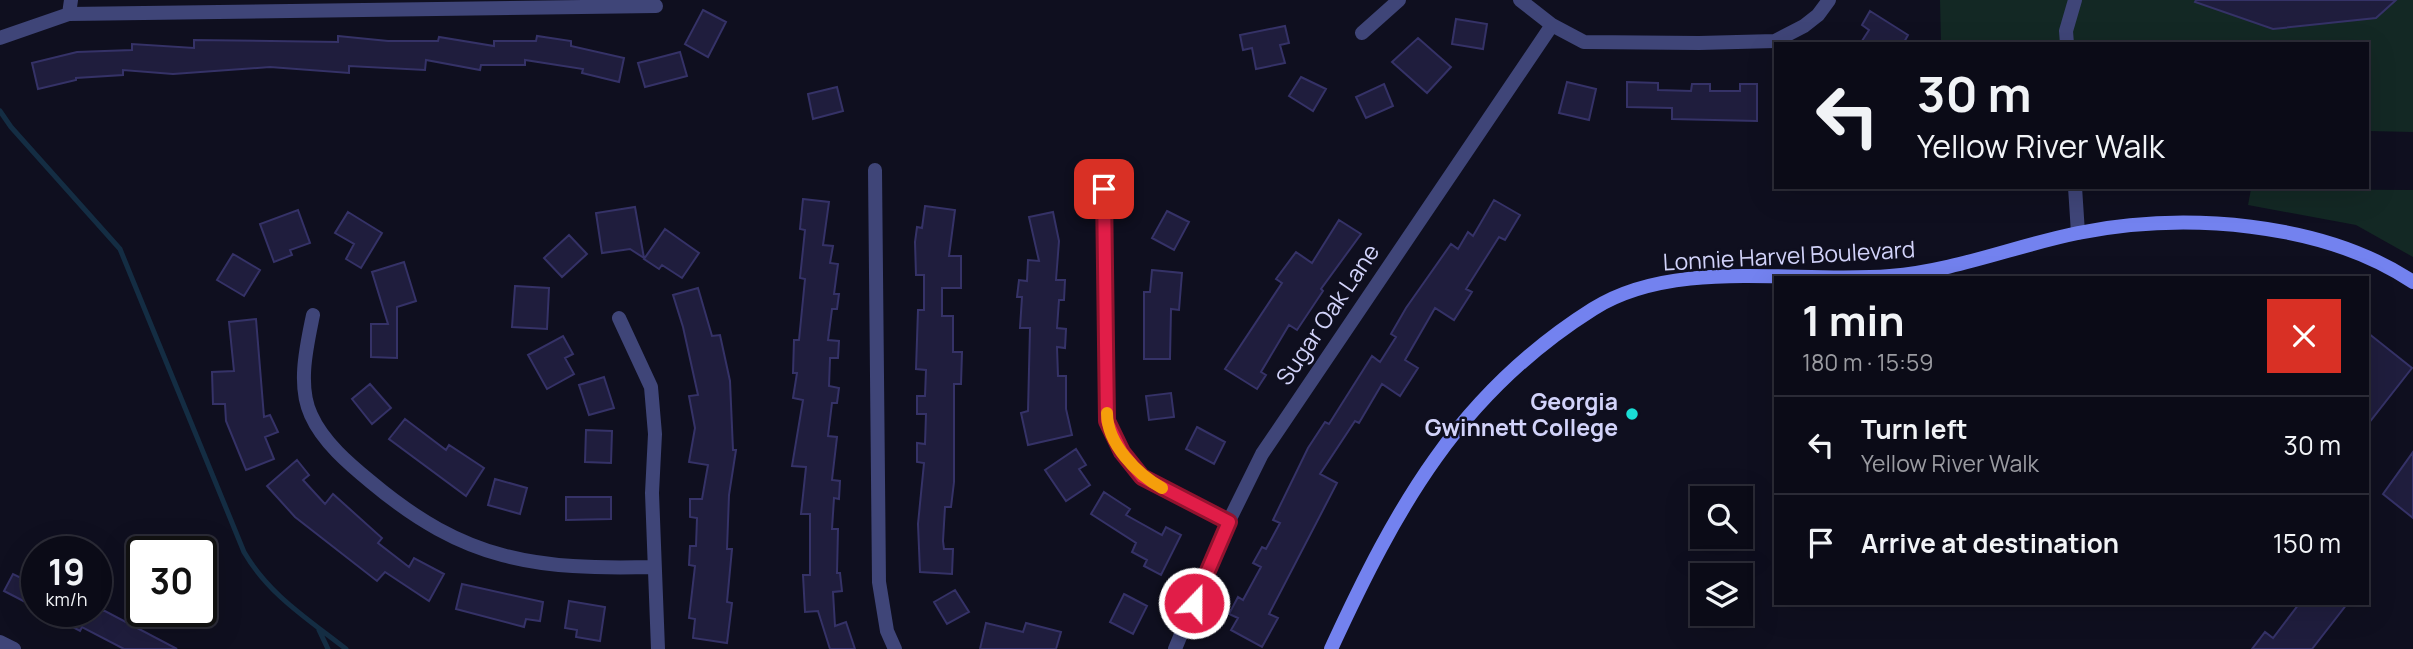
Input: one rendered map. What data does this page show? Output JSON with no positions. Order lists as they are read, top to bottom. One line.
{"streets":{"street":["Lonnie Harvel Boulevard","Sugar Oak Lane"]},"places":["Georgia Gwinnett College"],"page":{"turn":["30 m","Yellow River Walk"],"heading":["1 min","180 m · 15:59"],"list":[{"name":"Turn left","note":"Yellow River Walk","value":"30 m"},{"name":"Arrive at destination","value":"150 m"}],"speed":"19 km/h","limit":"30"}}
